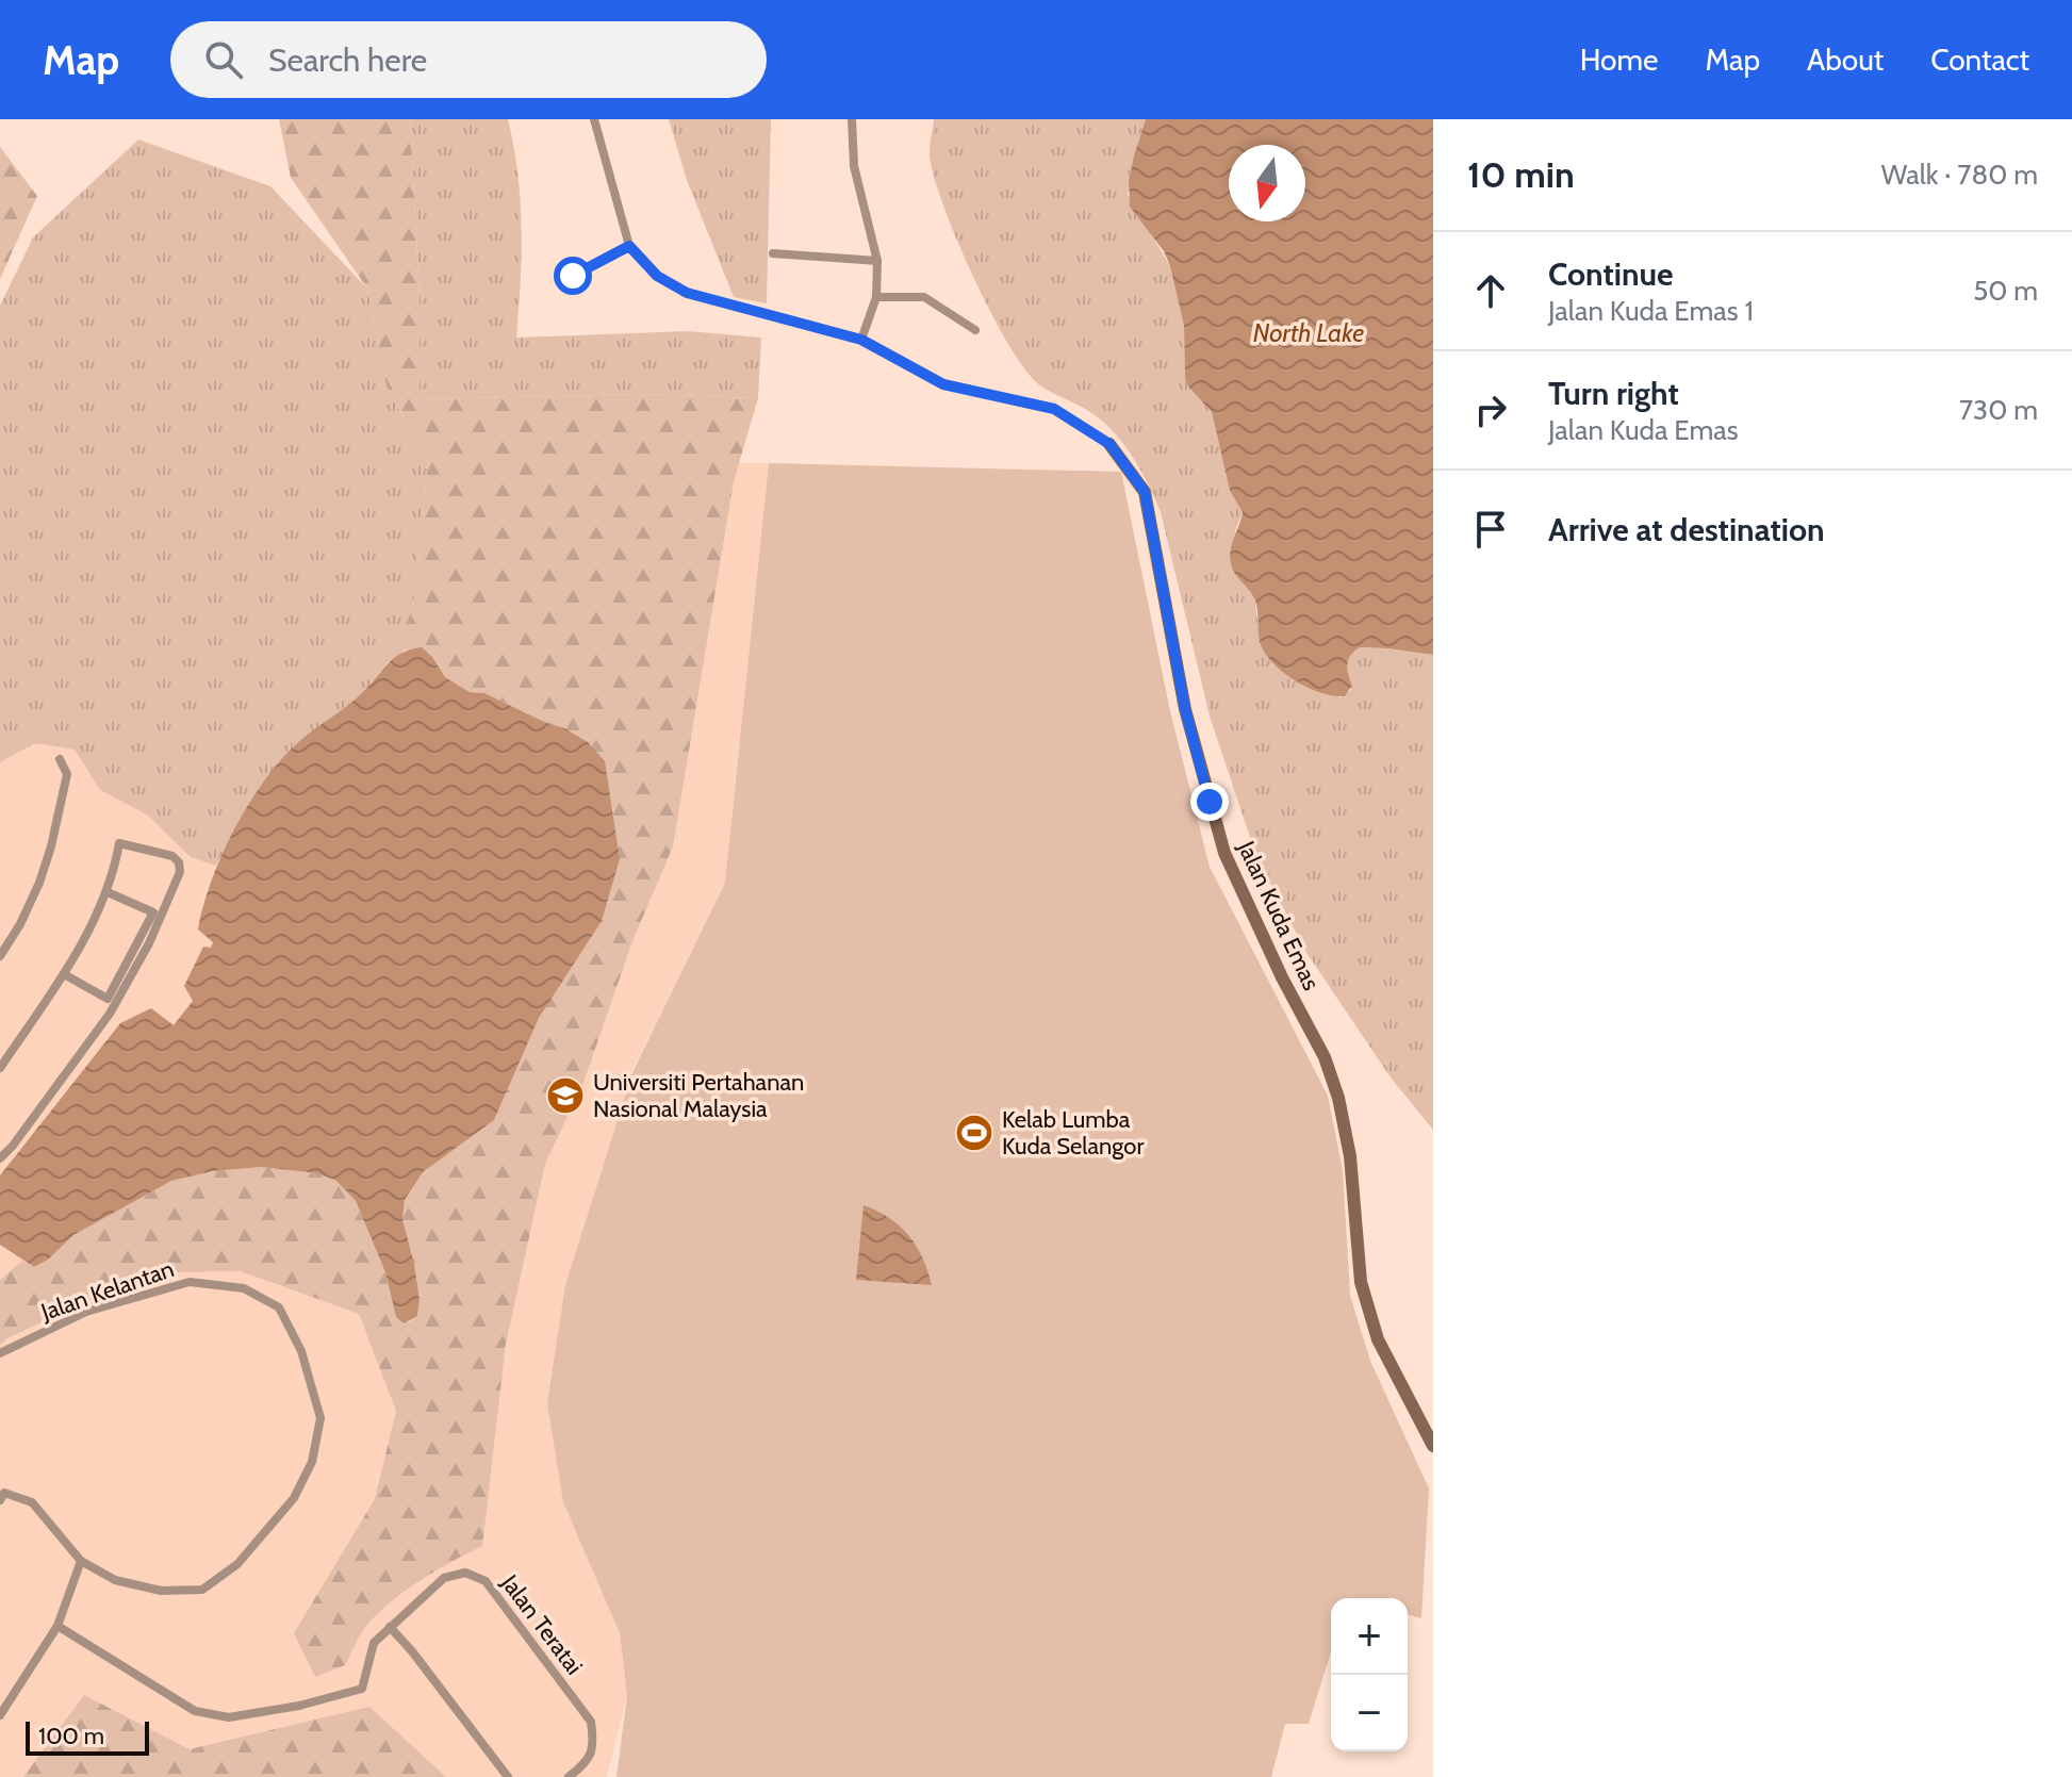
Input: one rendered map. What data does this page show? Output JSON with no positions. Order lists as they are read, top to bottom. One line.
{"streets":{"street":["Jalan Kuda Emas","Jalan Kelantan","Jalan Teratai"]},"water":["North Lake"],"places":{"school or university":["Universiti Pertahanan Nasional Malaysia"],"sports":["Kelab Lumba Kuda Selangor"]},"scale_bar":"100 m","north":"bottom","page":{"header":"Map","search":"Search here","nav":["Home","Map","About","Contact"],"heading":["10 min","Walk · 780 m"],"list":[["Continue","Jalan Kuda Emas 1","50 m"],["Turn right","Jalan Kuda Emas","730 m"],"Arrive at destination"],"map_buttons":["+","−"],"scale":"100 m"}}
